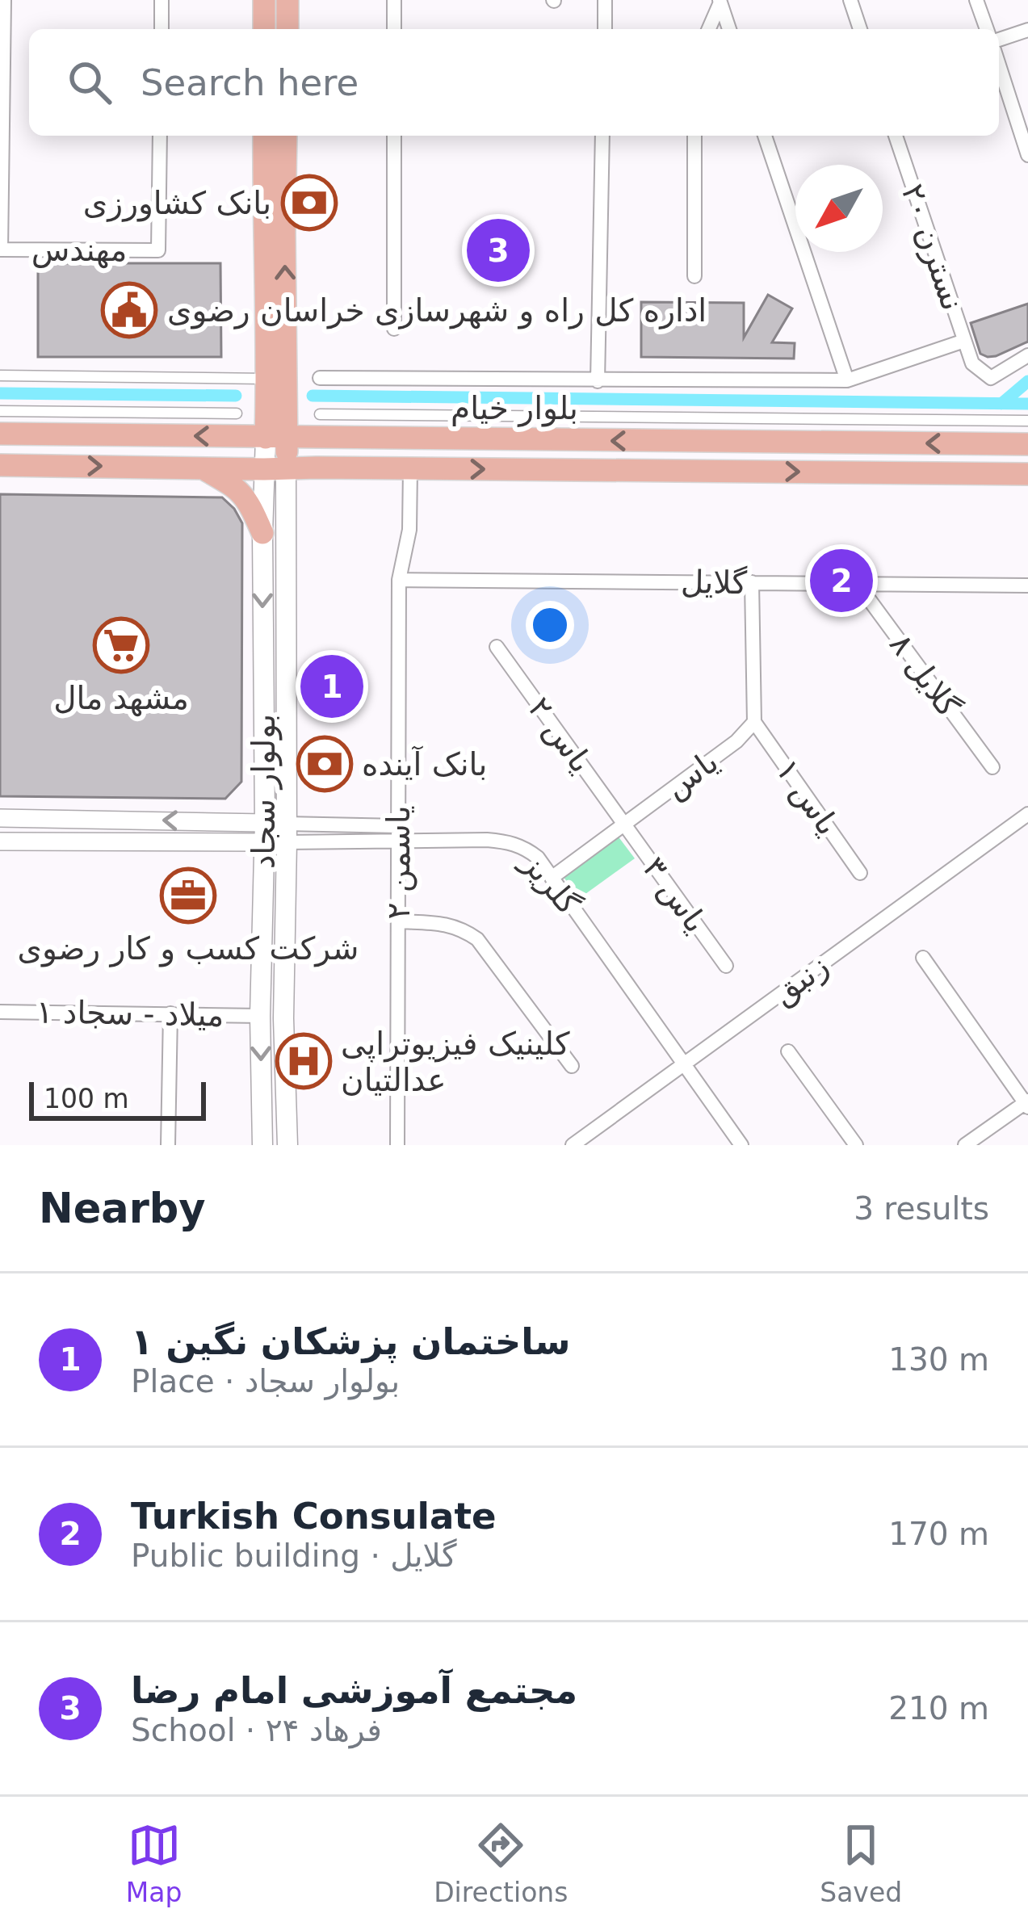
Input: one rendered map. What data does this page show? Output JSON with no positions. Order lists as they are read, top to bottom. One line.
{"streets":{"main road":["بلوار خیام","بولوار سجاد"],"street":["نسترن ۲۰","مهندس","گلایل","گلایل ۸","یاس ۲","یاس","یاس ۱","یاسمن ۲","گلریز","یاس ۳","زنبق","میلاد - سجاد ۱"]},"crossings":[["بلوار خیام","بولوار سجاد"],["بلوار خیام","یاسمن ۲"],["گلایل","گلایل ۸"],["گلایل","یاسمن ۲"],["یاس ۲","یاس"],["یاس ۲","یاس ۳"],["یاس","یاس ۱"],["یاس","گلریز"],["یاس","یاس ۳"],["بولوار سجاد","گلریز"],["بولوار سجاد","میلاد - سجاد ۱"],["یاسمن ۲","گلریز"],["گلریز","زنبق"]],"places":{"bank":["بانک کشاورزی","بانک آینده"],"public building":["اداره کل راه و شهرسازی خراسان رضوی"],"supermarket":["مشهد مال"],"office":["شرکت کسب و کار رضوی"],"hospital":["کلینیک فیزیوتراپی عدالتیان"]},"scale_bar":"100 m","north":"bottom left","page":{"search":"Search here","pins":["3","2","1"],"scale":"100 m","heading":["Nearby","3 results"],"list":[{"mark":"1","name":"ساختمان پزشکان نگین ۱","note":"Place · بولوار سجاد","value":"130 m"},{"mark":"2","name":"Turkish Consulate","note":"Public building · گلایل","value":"170 m"},{"mark":"3","name":"مجتمع آموزشی امام رضا","note":"School · فرهاد ۲۴","value":"210 m"}],"nav":["Map","Directions","Saved"]}}
